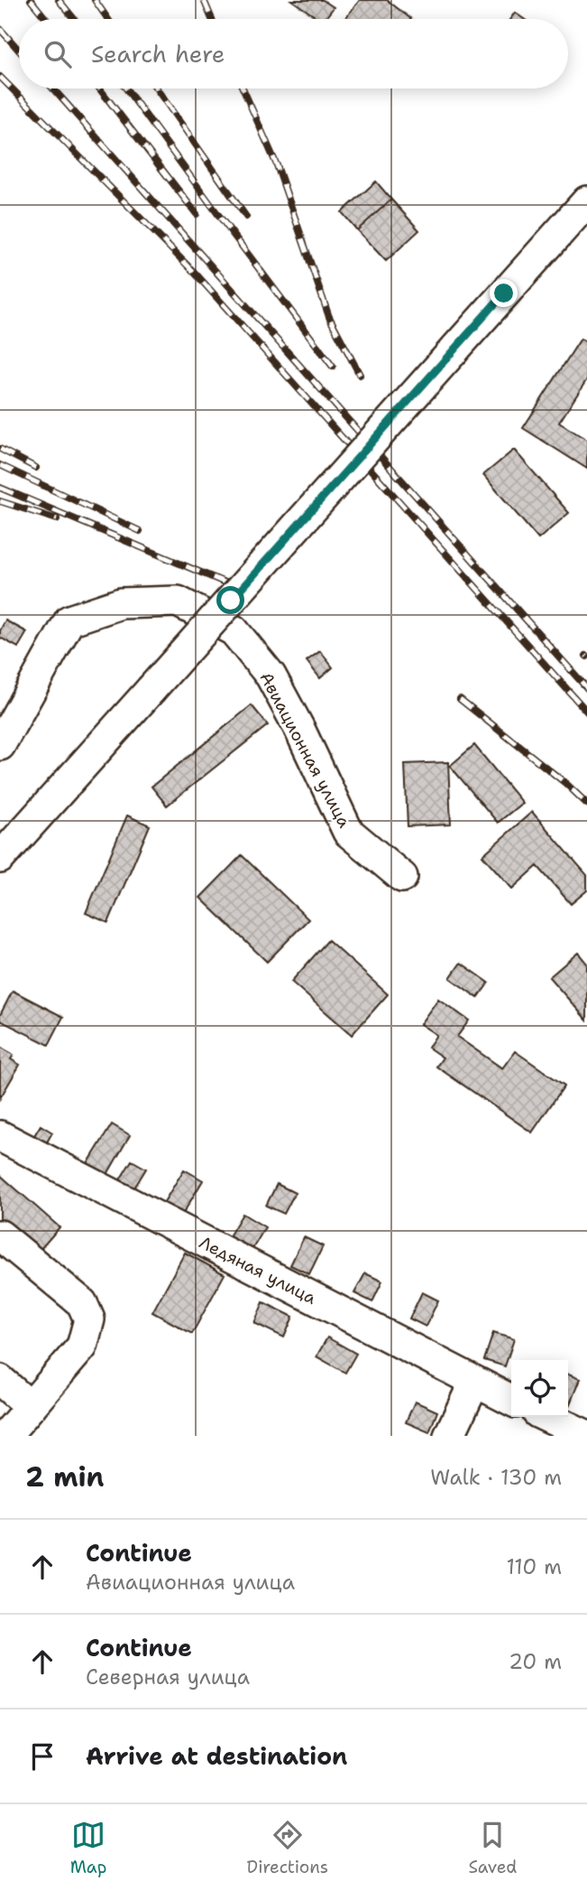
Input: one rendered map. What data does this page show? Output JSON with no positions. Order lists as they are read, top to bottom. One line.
{"streets":{"street":["Авиационная улица","Ледяная улица"]},"page":{"search":"Search here","heading":["2 min","Walk · 130 m"],"list":[["Continue","Авиационная улица","110 m"],["Continue","Северная улица","20 m"],"Arrive at destination"],"nav":["Map","Directions","Saved"]}}
